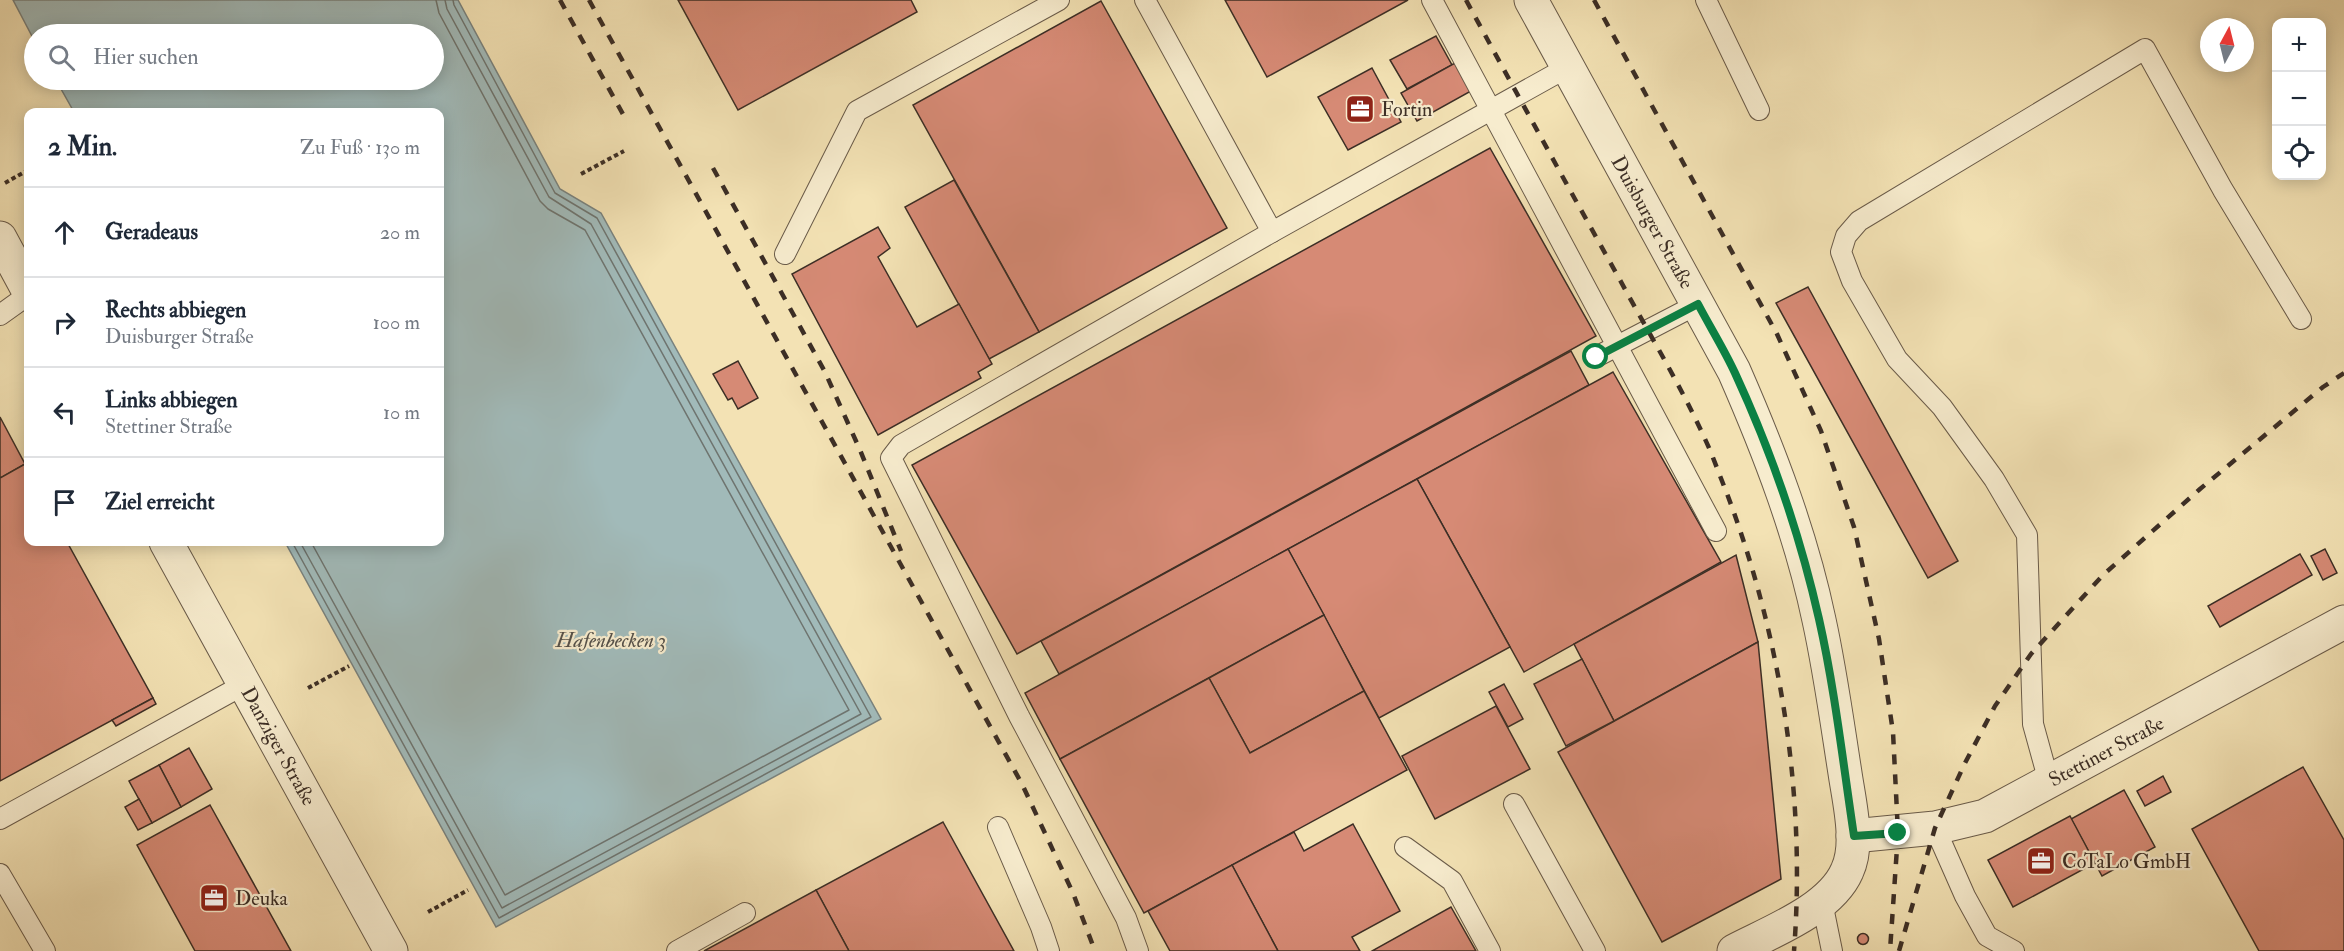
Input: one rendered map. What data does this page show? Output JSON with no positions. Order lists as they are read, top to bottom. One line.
{"streets":{"street":["Duisburger Straße","Danziger Straße","Stettiner Straße"]},"crossings":[["Duisburger Straße","Stettiner Straße"]],"water":["Hafenbecken 3"],"places":{"office":["Fortin","CoTaLo GmbH","Deuka"]},"north":"top","page":{"map_buttons":["+","−"],"search":"Hier suchen","heading":["2 Min.","Zu Fuß · 130 m"],"list":[["Geradeaus","20 m"],["Rechts abbiegen","Duisburger Straße","100 m"],["Links abbiegen","Stettiner Straße","10 m"],"Ziel erreicht"]}}
